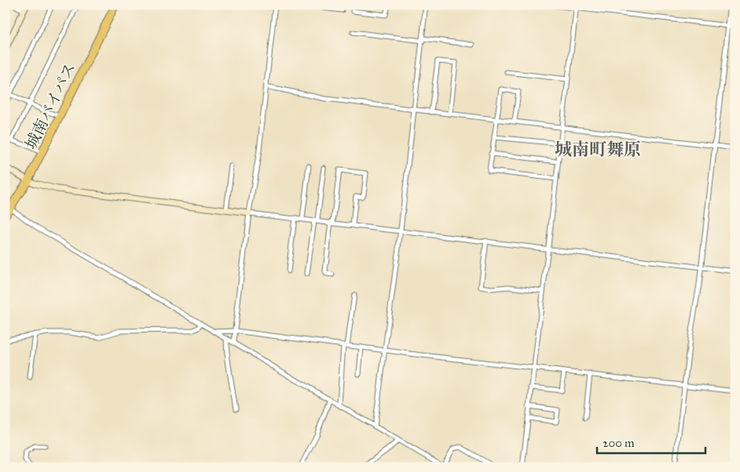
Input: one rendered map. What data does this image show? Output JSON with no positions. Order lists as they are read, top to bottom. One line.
{"streets":{"highway":["城南バイパス"]},"districts":["城南町舞原"],"scale_bar":"200 m"}
